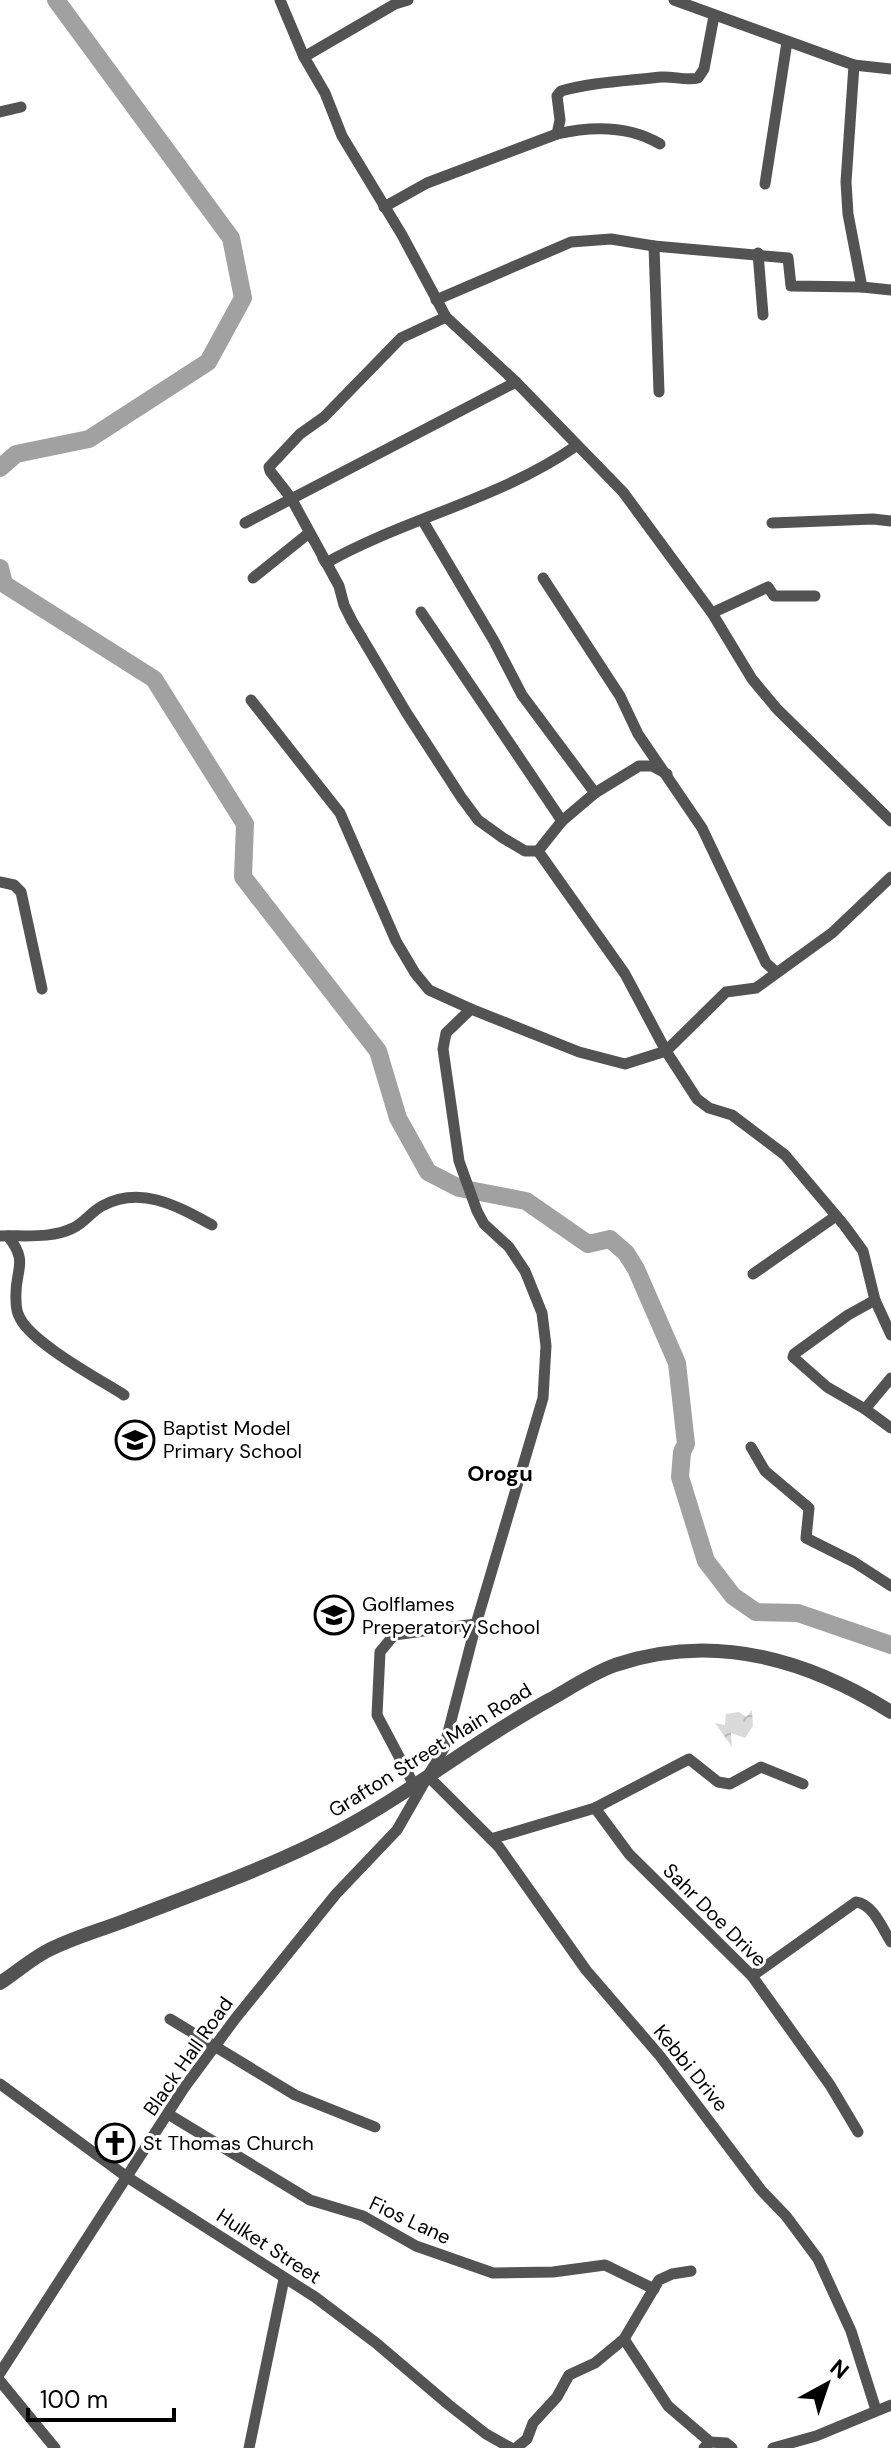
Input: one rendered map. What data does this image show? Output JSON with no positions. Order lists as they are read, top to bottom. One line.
{"streets":{"street":["Grafton Street Main Road","Sahr Doe Drive","Black Hall Road","Kebbi Drive","Fios Lane","Hulket Street"]},"crossings":[["Grafton Street Main Road","Black Hall Road"],["Grafton Street Main Road","Kebbi Drive"],["Black Hall Road","Kebbi Drive"],["Black Hall Road","Fios Lane"],["Black Hall Road","Hulket Street"]],"districts":["Orogu"],"places":{"school or university":["Baptist Model Primary School","Golflames Preperatory School"],"church":["St Thomas Church"]},"scale_bar":"100 m","north":"top right"}
